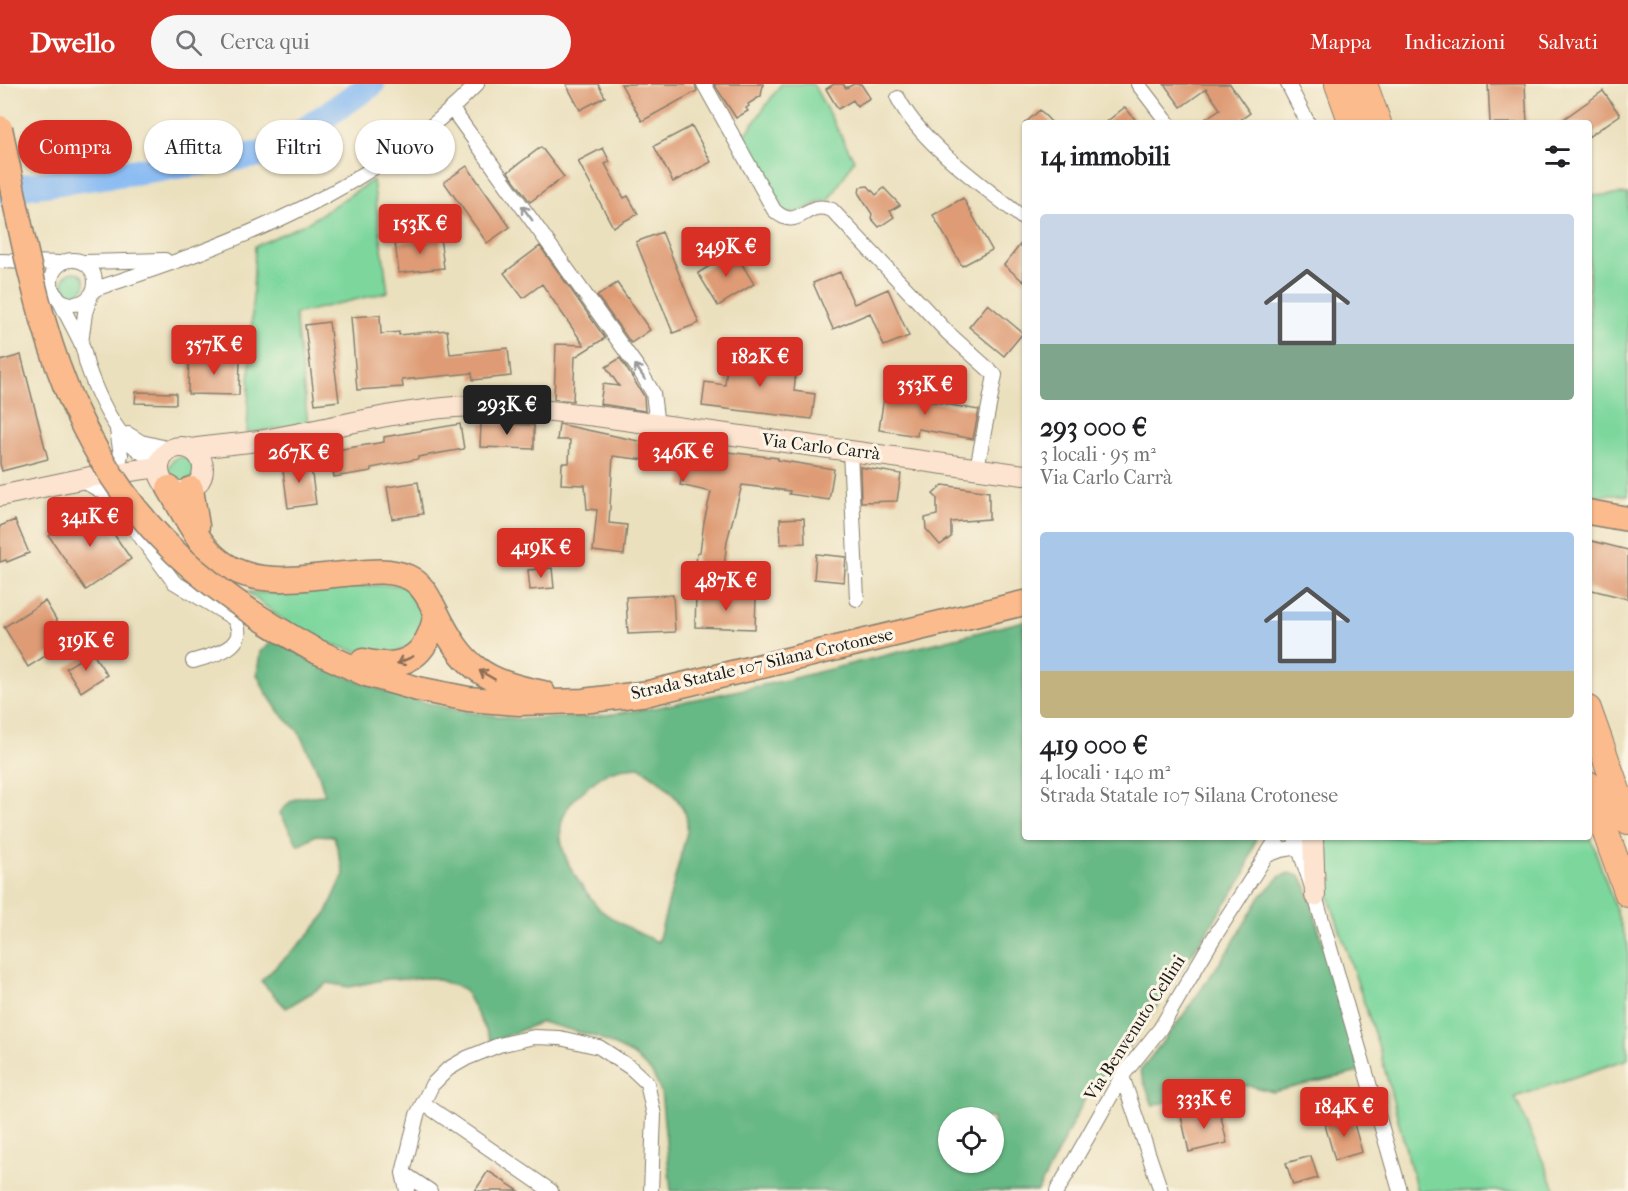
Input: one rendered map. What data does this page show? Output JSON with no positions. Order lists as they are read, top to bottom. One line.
{"streets":{"highway":["Strada Statale 107 Silana Crotonese"],"main road":["Via Carlo Carrà"],"street":["Via Benvenuto Cellini"]},"page":{"header":"Dwello","search":"Cerca qui","nav":["Mappa","Indicazioni","Salvati"],"chip":["Compra","Affitta","Filtri","Nuovo"],"heading":"14 immobili","list":[{"name":"293 000 €","note":"3 locali · 95 m² · Via Carlo Carrà"},{"name":"419 000 €","note":"4 locali · 140 m² · Strada Statale 107 Silana Crotonese"}],"price":["153K €","349K €","357K €","182K €","353K €","293K €","346K €","267K €","341K €","419K €","487K €","319K €","333K €","184K €"]}}
